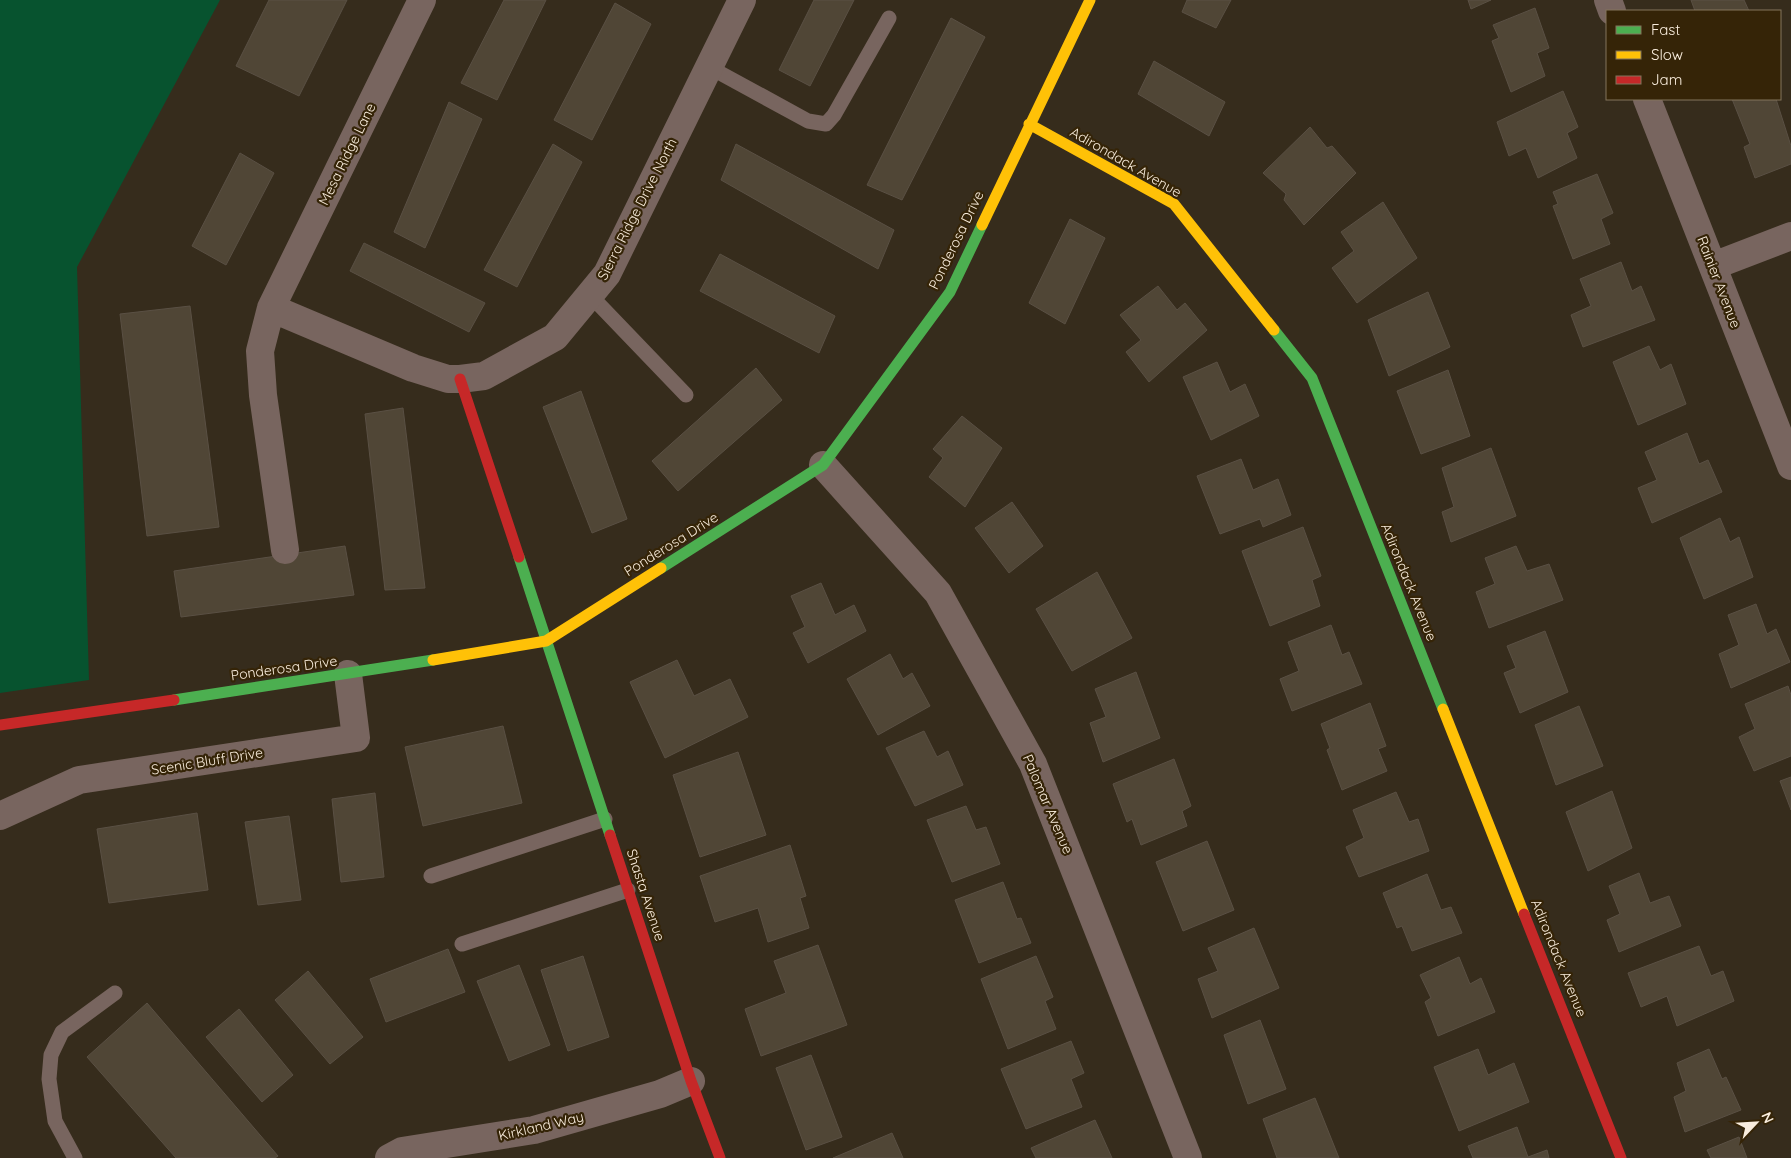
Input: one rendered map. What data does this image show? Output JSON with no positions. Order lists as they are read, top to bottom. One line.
{"streets":{"street":["Mesa Ridge Lane","Adirondack Avenue","Sierra Ridge Drive North","Ponderosa Drive","Rainier Avenue","Scenic Bluff Drive","Palomar Avenue","Shasta Avenue","Kirkland Way"]},"crossings":[["Adirondack Avenue","Ponderosa Drive"],["Ponderosa Drive","Scenic Bluff Drive"],["Ponderosa Drive","Palomar Avenue"],["Ponderosa Drive","Shasta Avenue"],["Shasta Avenue","Kirkland Way"]],"legend":["Fast","Slow","Jam"],"north":"top right"}
